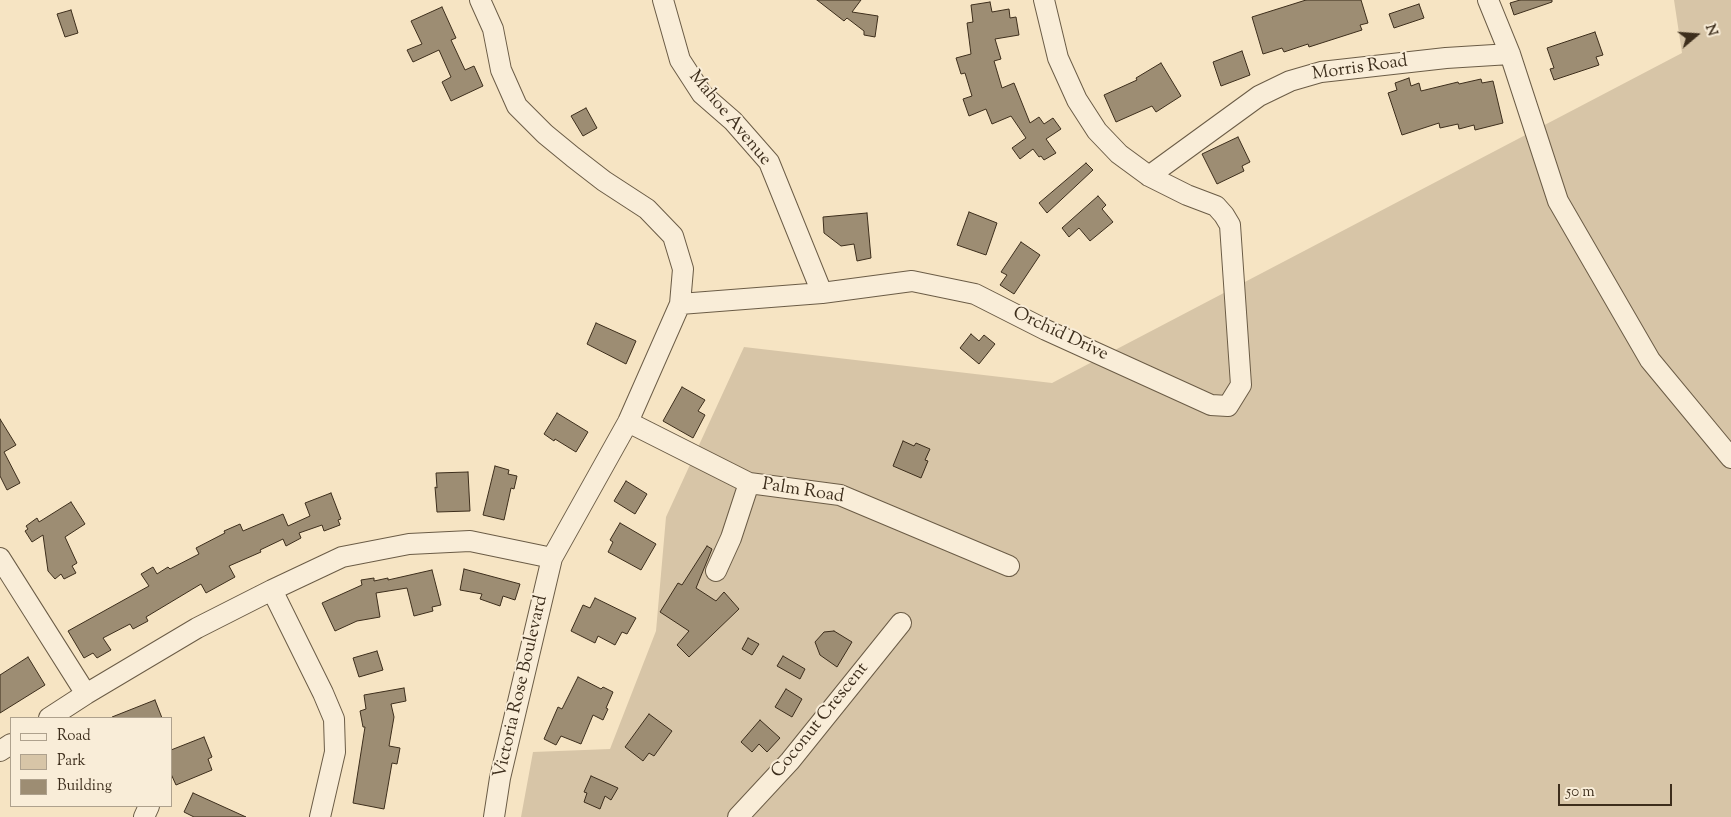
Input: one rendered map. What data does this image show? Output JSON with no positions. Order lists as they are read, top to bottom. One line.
{"streets":{"street":["Morris Road","Mahoe Avenue","Orchid Drive","Palm Road","Victoria Rose Boulevard","Coconut Crescent"]},"crossings":[["Morris Road","Orchid Drive"],["Mahoe Avenue","Orchid Drive"],["Orchid Drive","Victoria Rose Boulevard"],["Palm Road","Victoria Rose Boulevard"]],"legend":["Road","Park","Building"],"scale_bar":"50 m","north":"right"}
